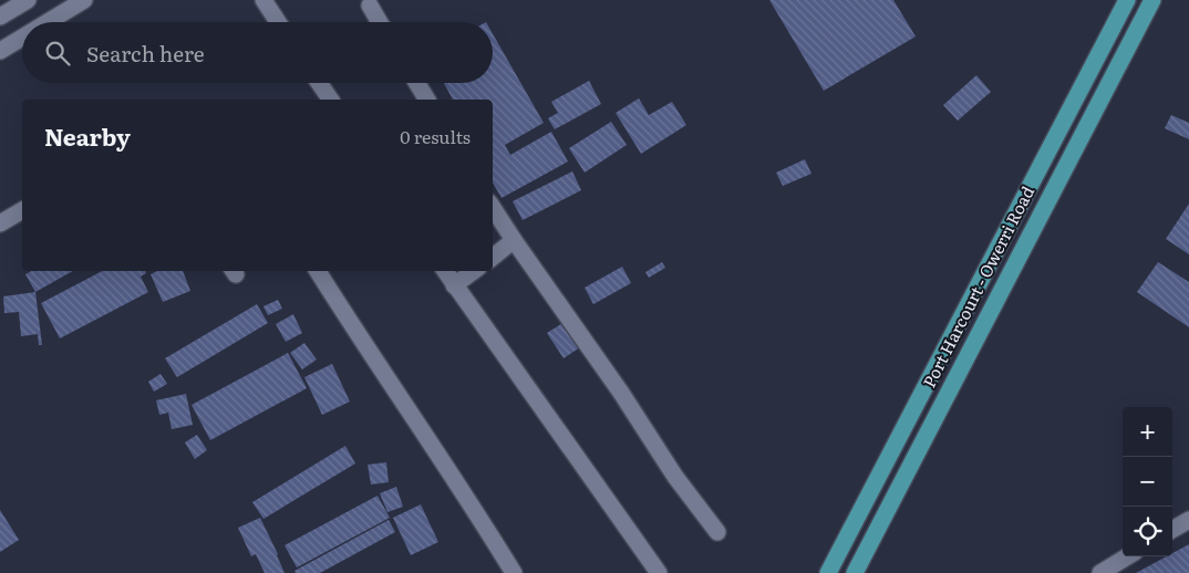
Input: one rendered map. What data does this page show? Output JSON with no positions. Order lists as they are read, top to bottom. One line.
{"streets":{"main road":["Port Harcourt - Owerri Road"]},"page":{"search":"Search here","heading":["Nearby","0 results"],"map_buttons":["+","−"]}}
